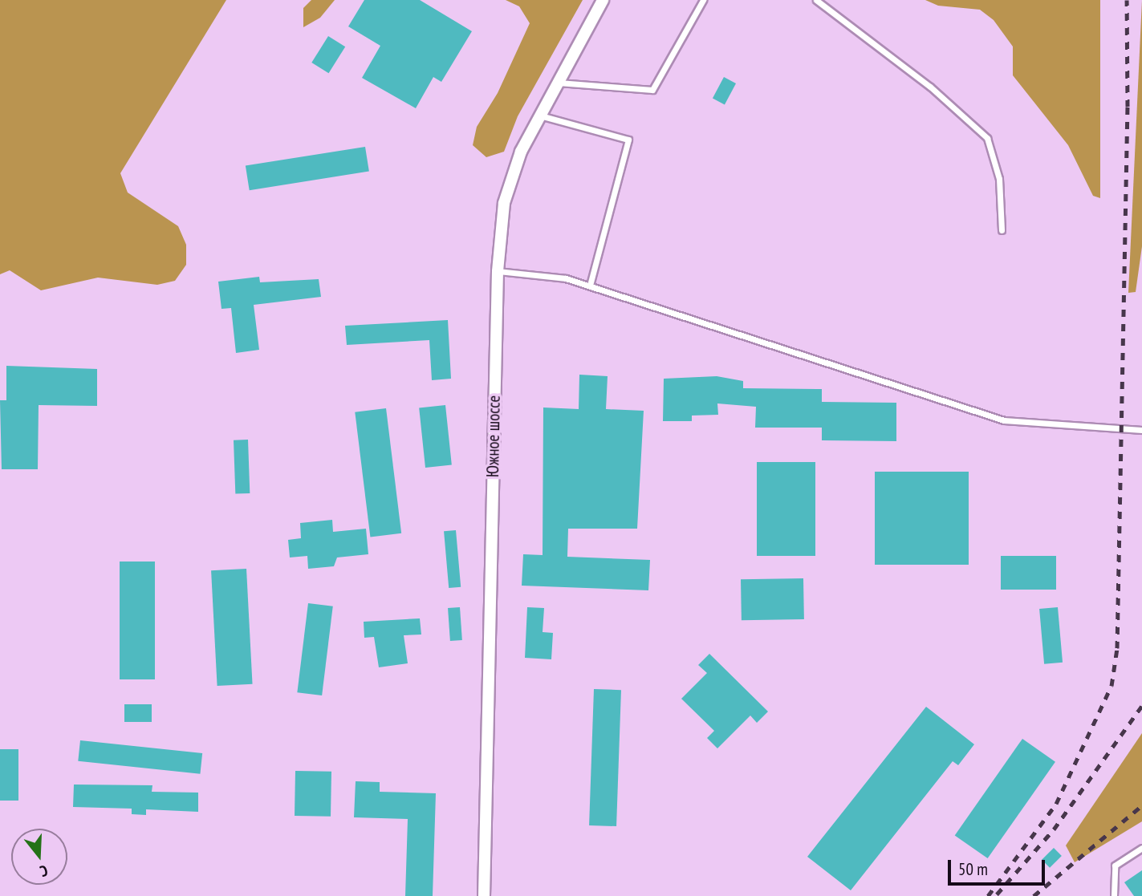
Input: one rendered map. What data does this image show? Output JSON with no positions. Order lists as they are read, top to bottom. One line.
{"streets":{"street":["Южное шоссе"]},"scale_bar":"50 m","north":"bottom"}
